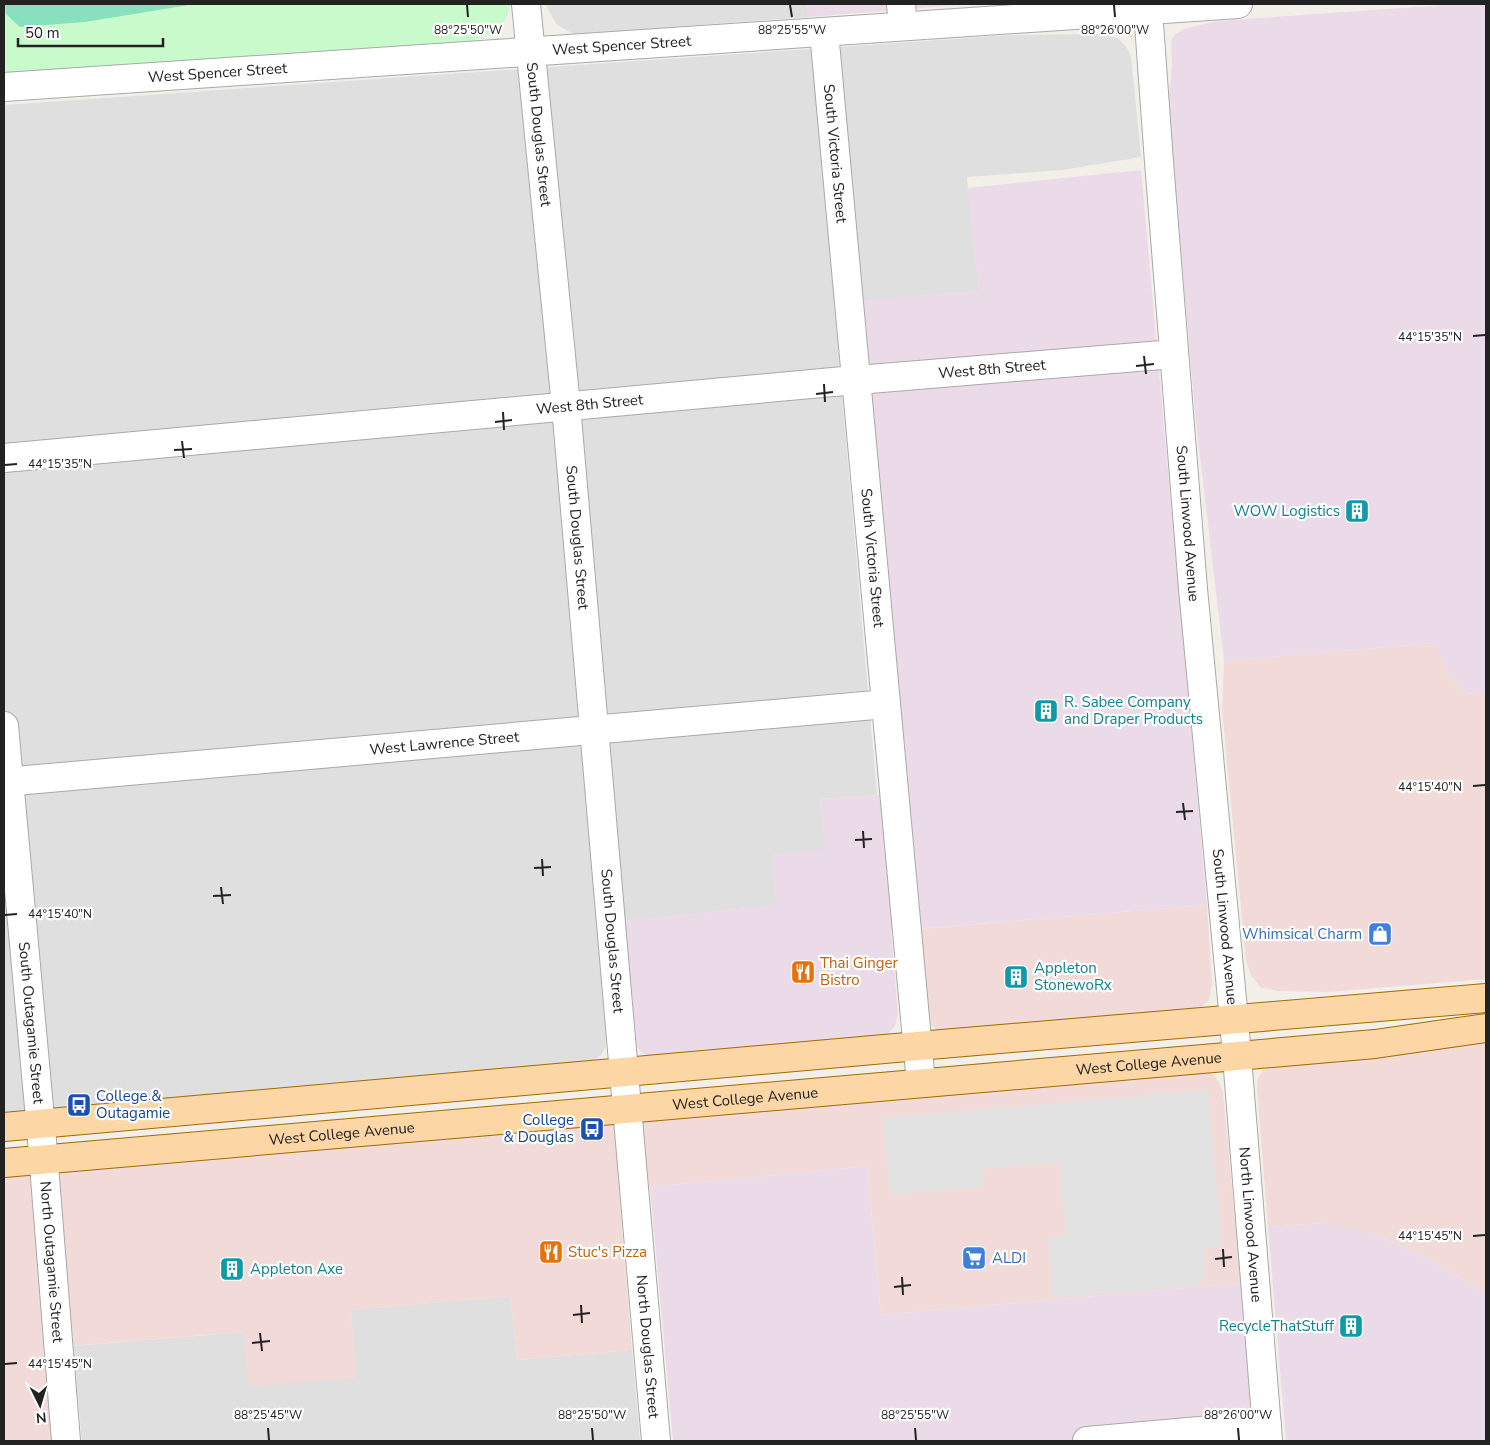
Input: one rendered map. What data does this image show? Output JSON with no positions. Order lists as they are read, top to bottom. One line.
{"streets":{"main road":["West College Avenue"],"street":["West Spencer Street","South Douglas Street","South Victoria Street","West 8th Street","South Linwood Avenue","West Lawrence Street","South Outagamie Street","North Linwood Avenue","North Outagamie Street","North Douglas Street"]},"crossings":[["West Spencer Street","South Douglas Street"],["West Spencer Street","South Victoria Street"],["West Spencer Street","South Linwood Avenue"],["South Douglas Street","West 8th Street"],["South Douglas Street","West Lawrence Street"],["South Douglas Street","West College Avenue"],["South Douglas Street","North Douglas Street"],["South Victoria Street","West 8th Street"],["South Victoria Street","West Lawrence Street"],["South Victoria Street","West College Avenue"],["West 8th Street","South Linwood Avenue"],["South Linwood Avenue","West College Avenue"],["South Linwood Avenue","North Linwood Avenue"],["West Lawrence Street","South Outagamie Street"],["South Outagamie Street","West College Avenue"],["South Outagamie Street","North Outagamie Street"],["West College Avenue","North Linwood Avenue"],["West College Avenue","North Outagamie Street"],["West College Avenue","North Douglas Street"]],"places":{"building":["WOW Logistics","R. Sabee Company and Draper Products","Appleton StonewoRx","Appleton Axe","RecycleThatStuff"],"shop":["Whimsical Charm"],"restaurant":["Thai Ginger Bistro","Stuc's Pizza"],"bus stop":["College & Outagamie","College & Douglas"],"supermarket":["ALDI"]},"scale_bar":"50 m","north":"bottom","coordinates":["88°25'50\"W","88°25'55\"W","88°26'00\"W","44°15'35\"N","44°15'40\"N","44°15'45\"N","88°25'45\"W"]}
